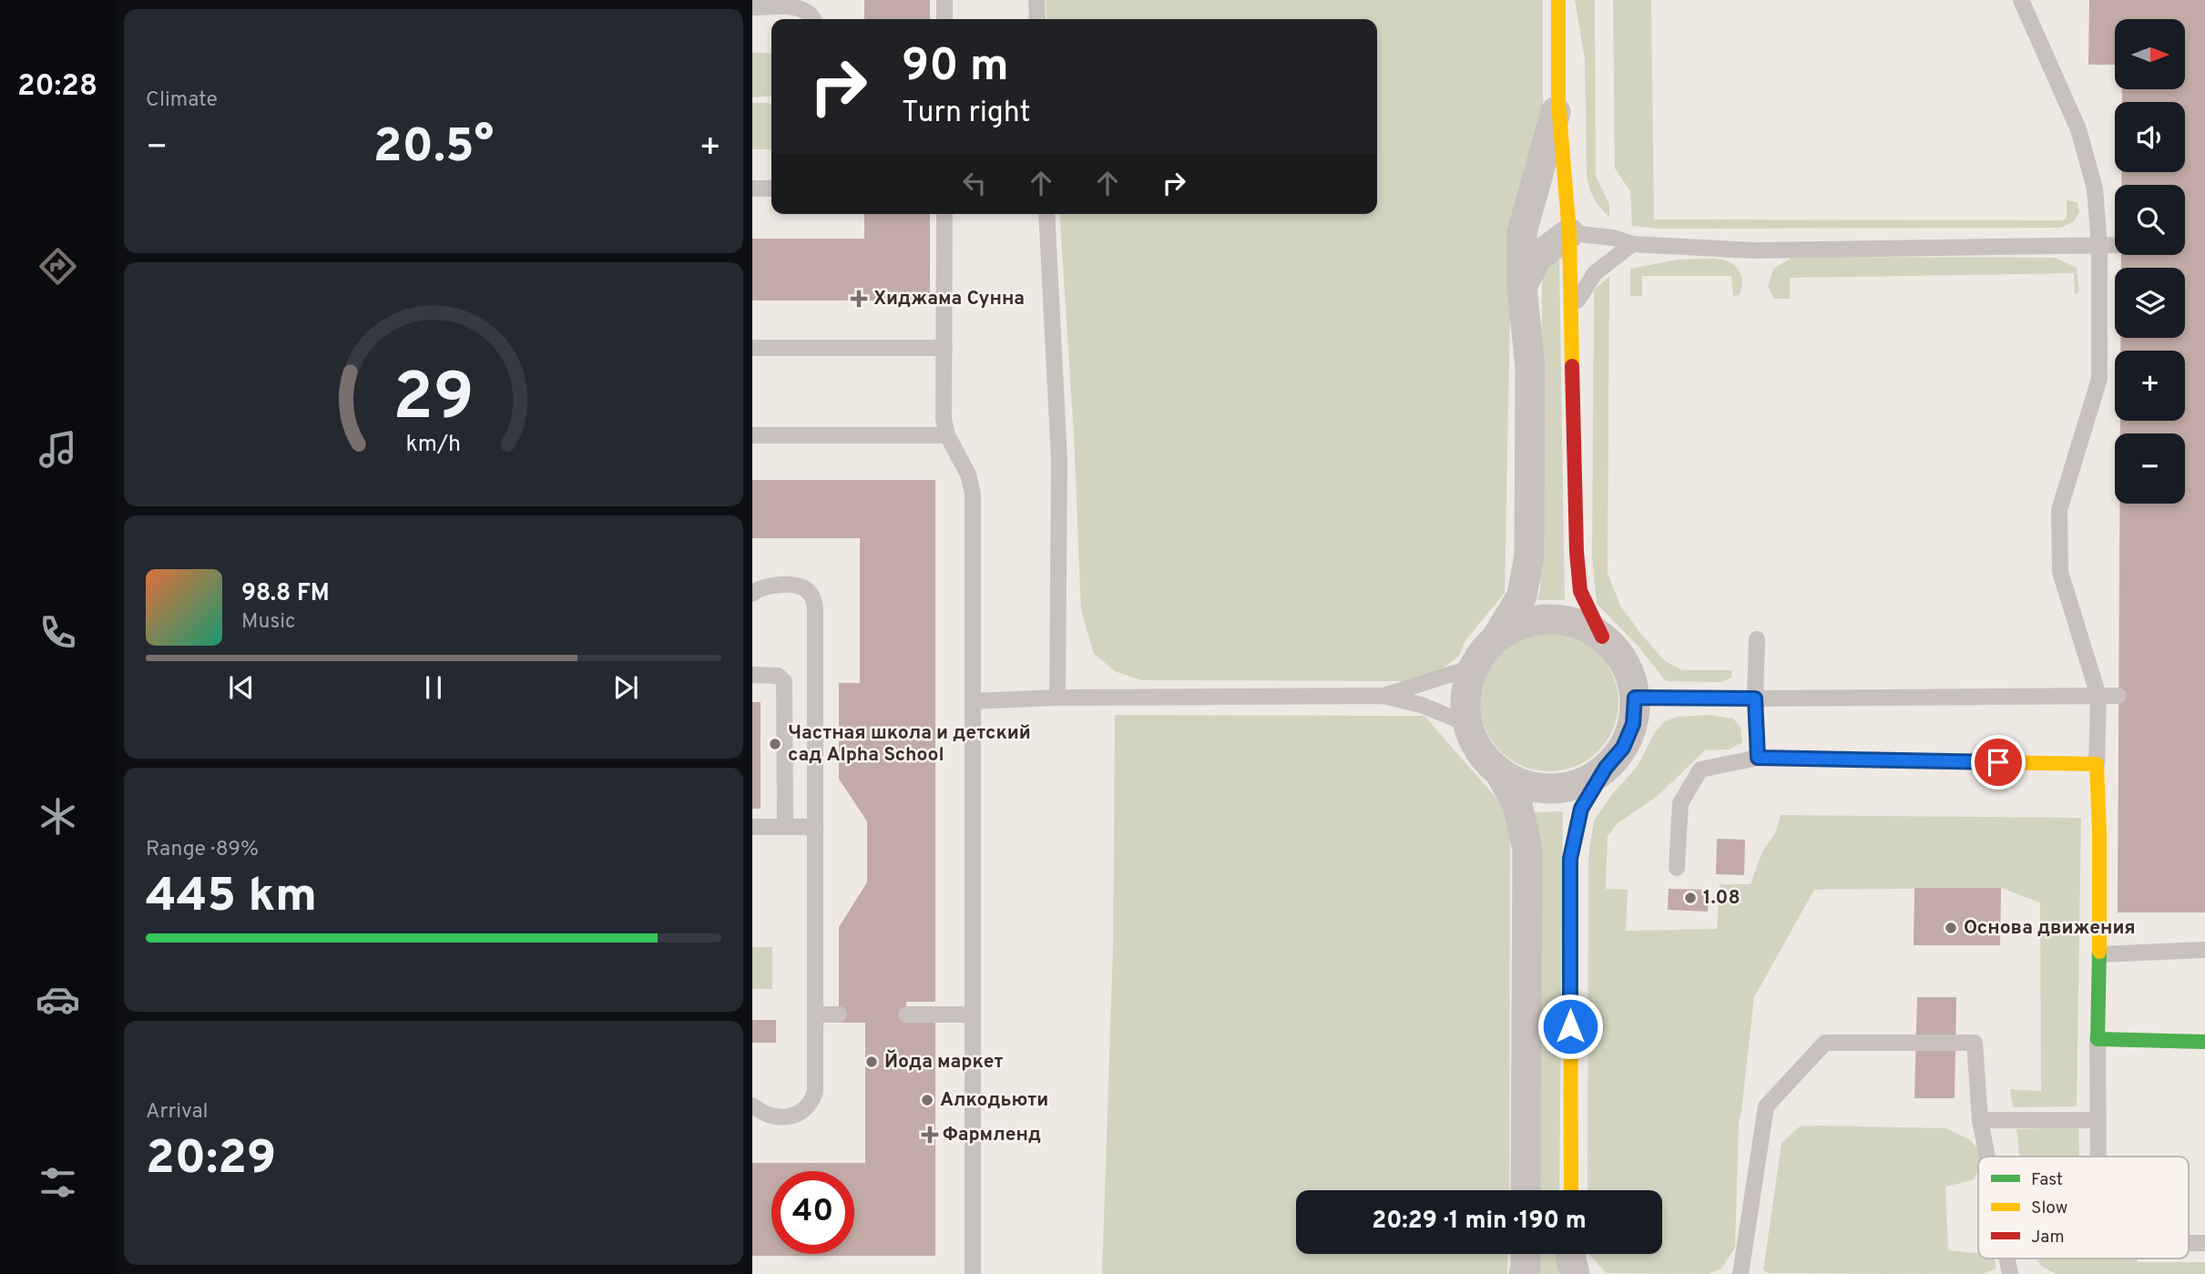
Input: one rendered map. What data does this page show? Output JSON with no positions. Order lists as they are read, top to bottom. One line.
{"places":{"health":["Хиджама Сунна","Фармленд"],"other":["Частная школа и детский сад Alpha School","1.08","Основа движения","Йода маркет","Алкодьюти"]},"legend":["Fast","Slow","Jam"],"north":"right","page":{"tabs":"20:28","tile":["Climate",["Range · 89%","445 km"],["Arrival","20:29"]],"map_buttons":["+","−"],"turn":["90 m","Turn right"],"heat":["−","20.5°","+"],"song":["98.8 FM","Music"],"limit":"40","trip":"20:29 · 1 min · 190 m","gauge":["29","km/h"]}}
